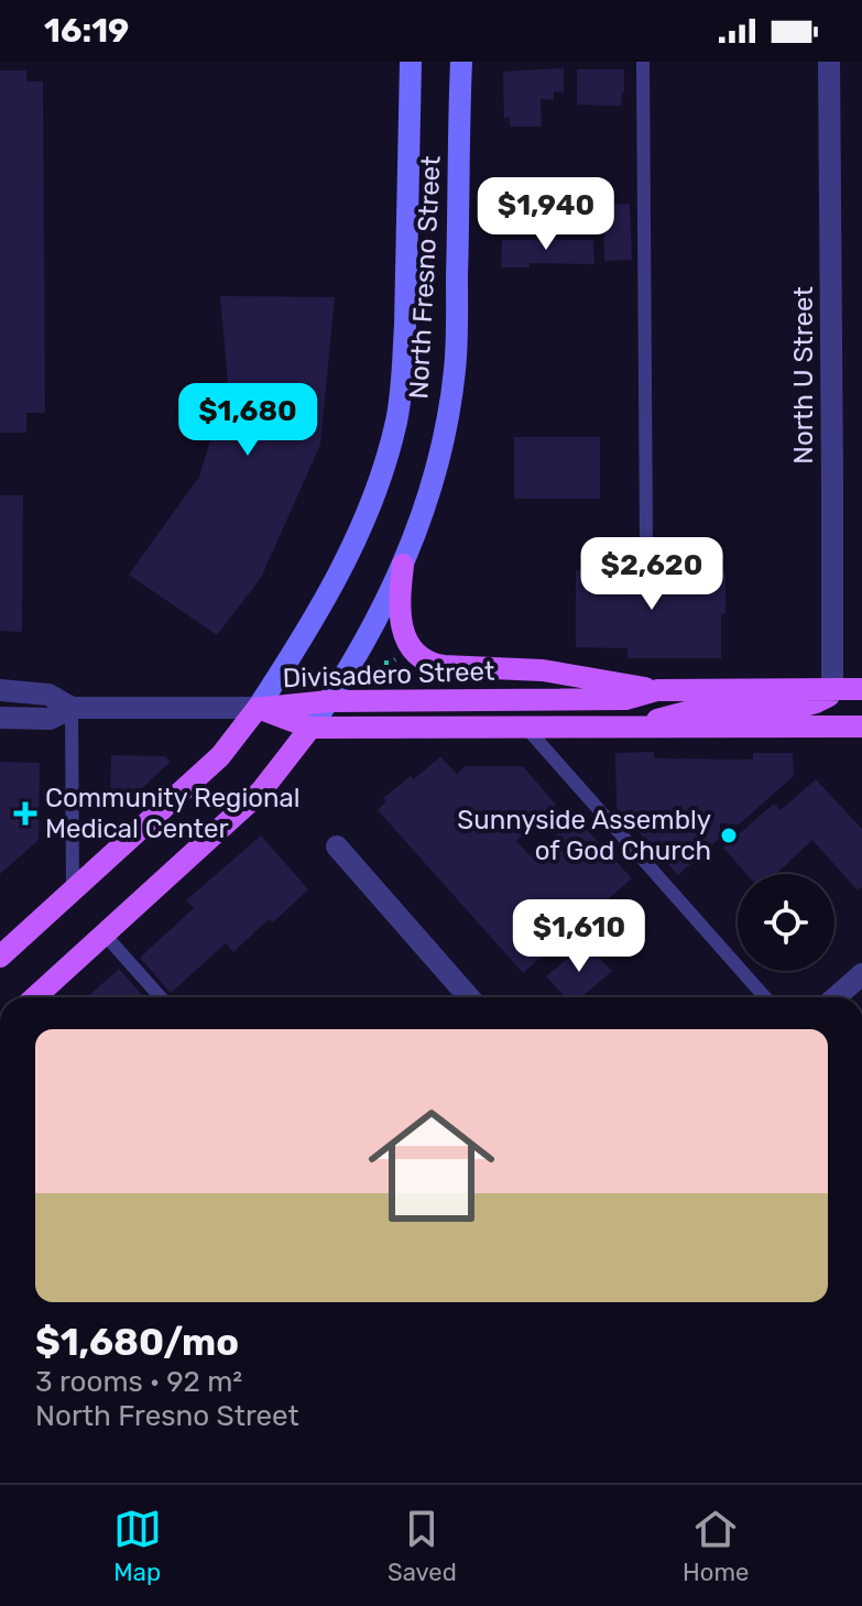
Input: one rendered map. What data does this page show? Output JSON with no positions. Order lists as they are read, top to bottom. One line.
{"streets":{"main road":["North Fresno Street","Divisadero Street"],"street":["North U Street"]},"crossings":[["North Fresno Street","Divisadero Street"],["North U Street","Divisadero Street"]],"places":{"health":["Community Regional Medical Center"],"other":["Sunnyside Assembly of God Church"]},"page":{"status":"16:19","price":["$1,940","$1,680","$2,620","$1,610"],"list":[{"name":"$1,680/mo","note":"3 rooms · 92 m² · North Fresno Street"}],"tabs":["Map","Saved","Home"]}}
